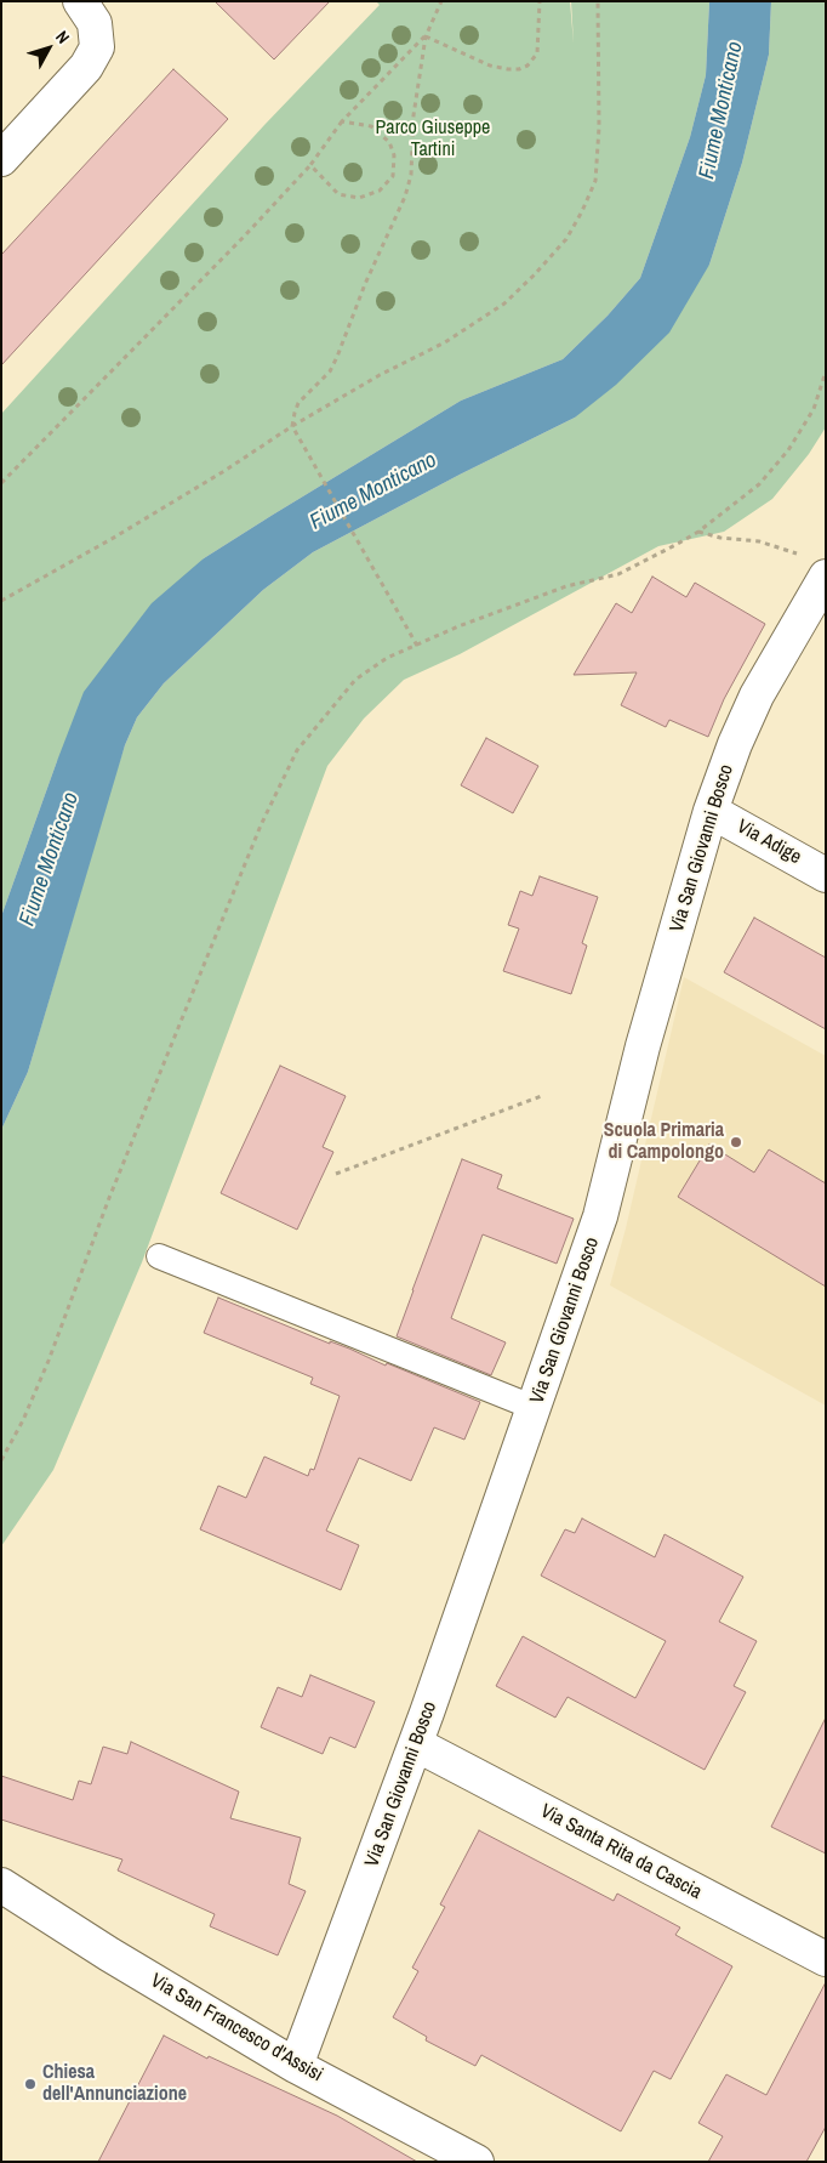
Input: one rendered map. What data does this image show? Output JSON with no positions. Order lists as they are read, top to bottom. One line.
{"streets":{"street":["Via Adige","Via San Giovanni Bosco","Via Santa Rita da Cascia","Via San Francesco d'Assisi"]},"crossings":[["Via Adige","Via San Giovanni Bosco"],["Via San Giovanni Bosco","Via Santa Rita da Cascia"],["Via San Giovanni Bosco","Via San Francesco d'Assisi"]],"water":["Fiume Monticano"],"parks":["Parco Giuseppe Tartini"],"places":["Scuola Primaria di Campolongo","Chiesa dell'Annunciazione"],"north":"top right"}
